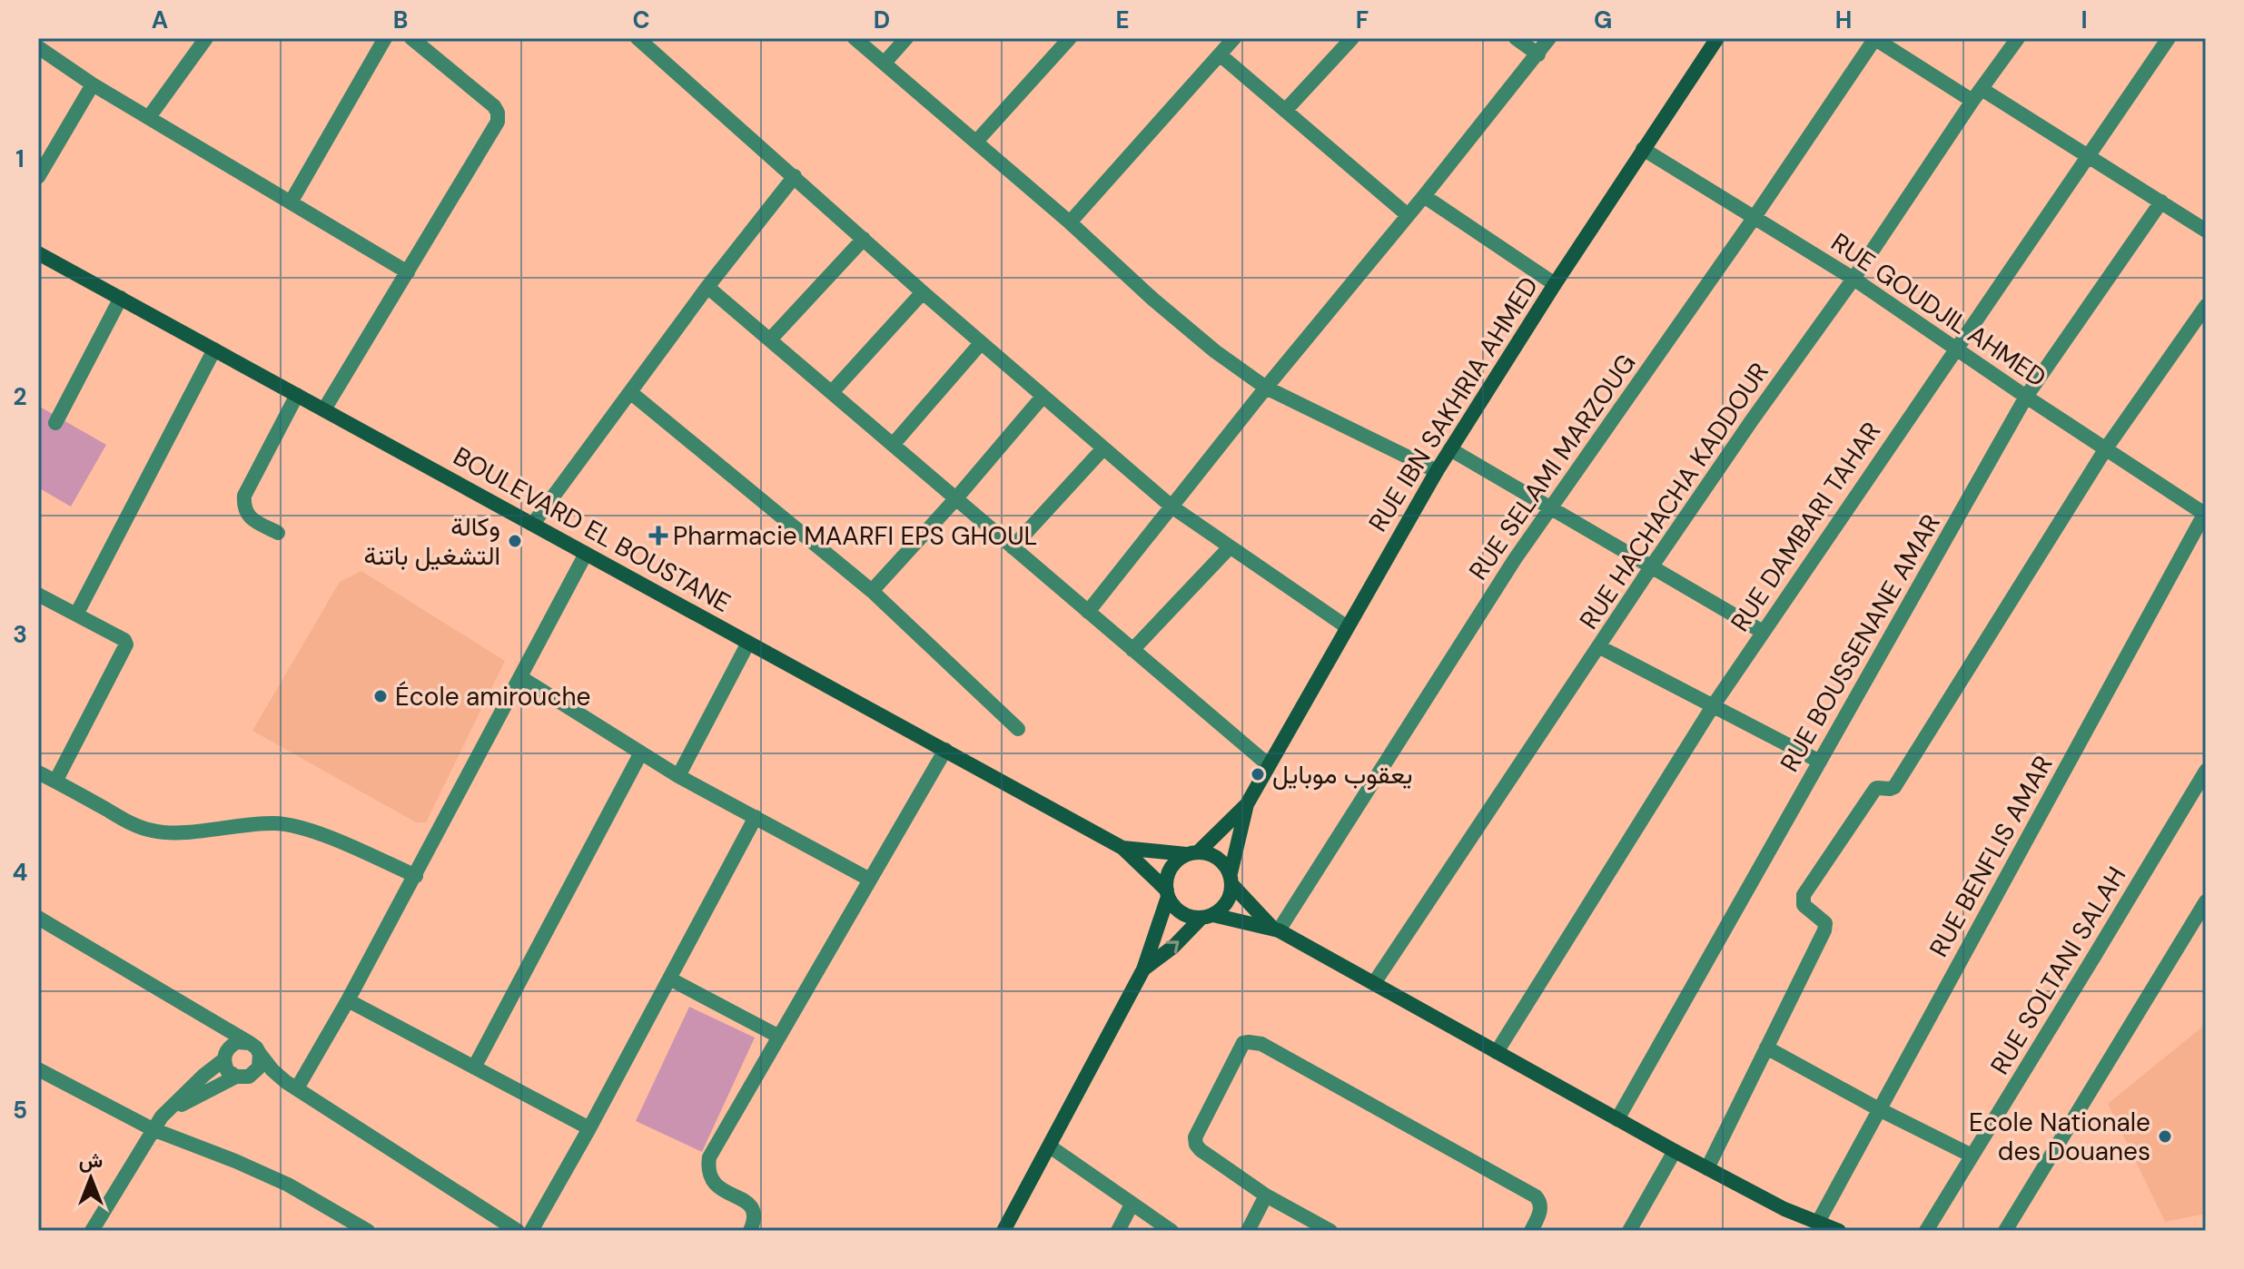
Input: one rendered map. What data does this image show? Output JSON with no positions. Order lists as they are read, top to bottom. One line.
{"streets":{"main road":["RUE IBN SAKHRIA AHMED","BOULEVARD EL BOUSTANE"],"street":["RUE GOUDJIL AHMED","RUE SELAMI MARZOUG","RUE HACHACHA KADDOUR","RUE DAMBARI TAHAR","RUE BOUSSENANE AMAR","RUE BENFLIS AMAR","RUE SOLTANI SALAH"]},"crossings":[["RUE GOUDJIL AHMED","RUE IBN SAKHRIA AHMED"],["RUE GOUDJIL AHMED","RUE SELAMI MARZOUG"],["RUE GOUDJIL AHMED","RUE HACHACHA KADDOUR"],["RUE GOUDJIL AHMED","RUE DAMBARI TAHAR"],["RUE GOUDJIL AHMED","RUE BOUSSENANE AMAR"],["RUE GOUDJIL AHMED","RUE BENFLIS AMAR"]],"places":{"health":["Pharmacie MAARFI EPS GHOUL"],"other":["وكالة التشغيل باتنة","École amirouche","يعقوب موبايل","Ecole Nationale des Douanes"]},"north":"top","grid":{"columns":["A","B","C","D","E","F","G","H","I"],"rows":["1","2","3","4","5"]}}
